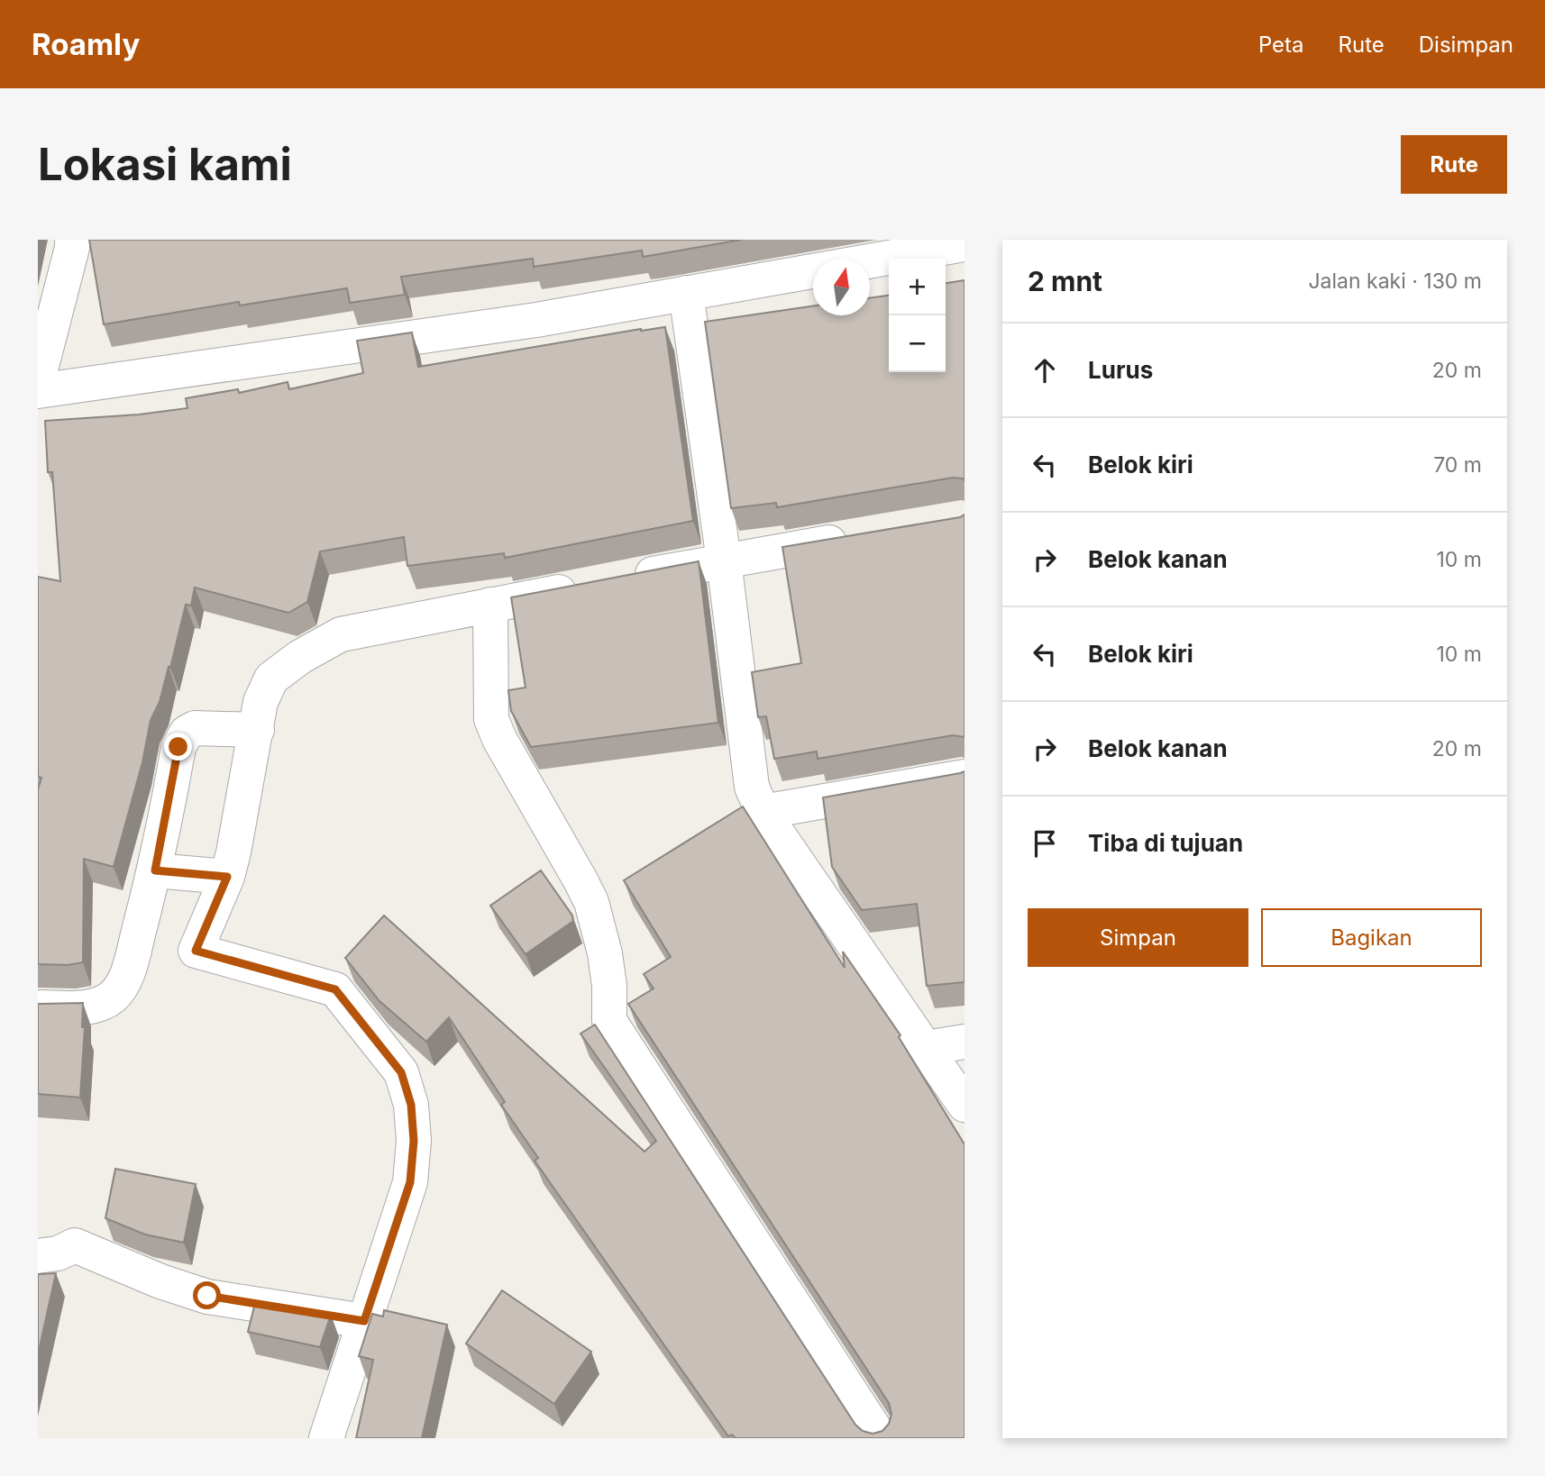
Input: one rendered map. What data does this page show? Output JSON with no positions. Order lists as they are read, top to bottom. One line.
{"north":"top","page":{"header":"Roamly","nav":["Peta","Rute","Disimpan"],"buttons":["Rute",["Simpan","Bagikan"]],"title":"Lokasi kami","heading":["2 mnt","Jalan kaki · 130 m"],"map_buttons":["+","−"],"list":[["Lurus","20 m"],["Belok kiri","70 m"],["Belok kanan","10 m"],["Belok kiri","10 m"],["Belok kanan","20 m"],"Tiba di tujuan"]}}
